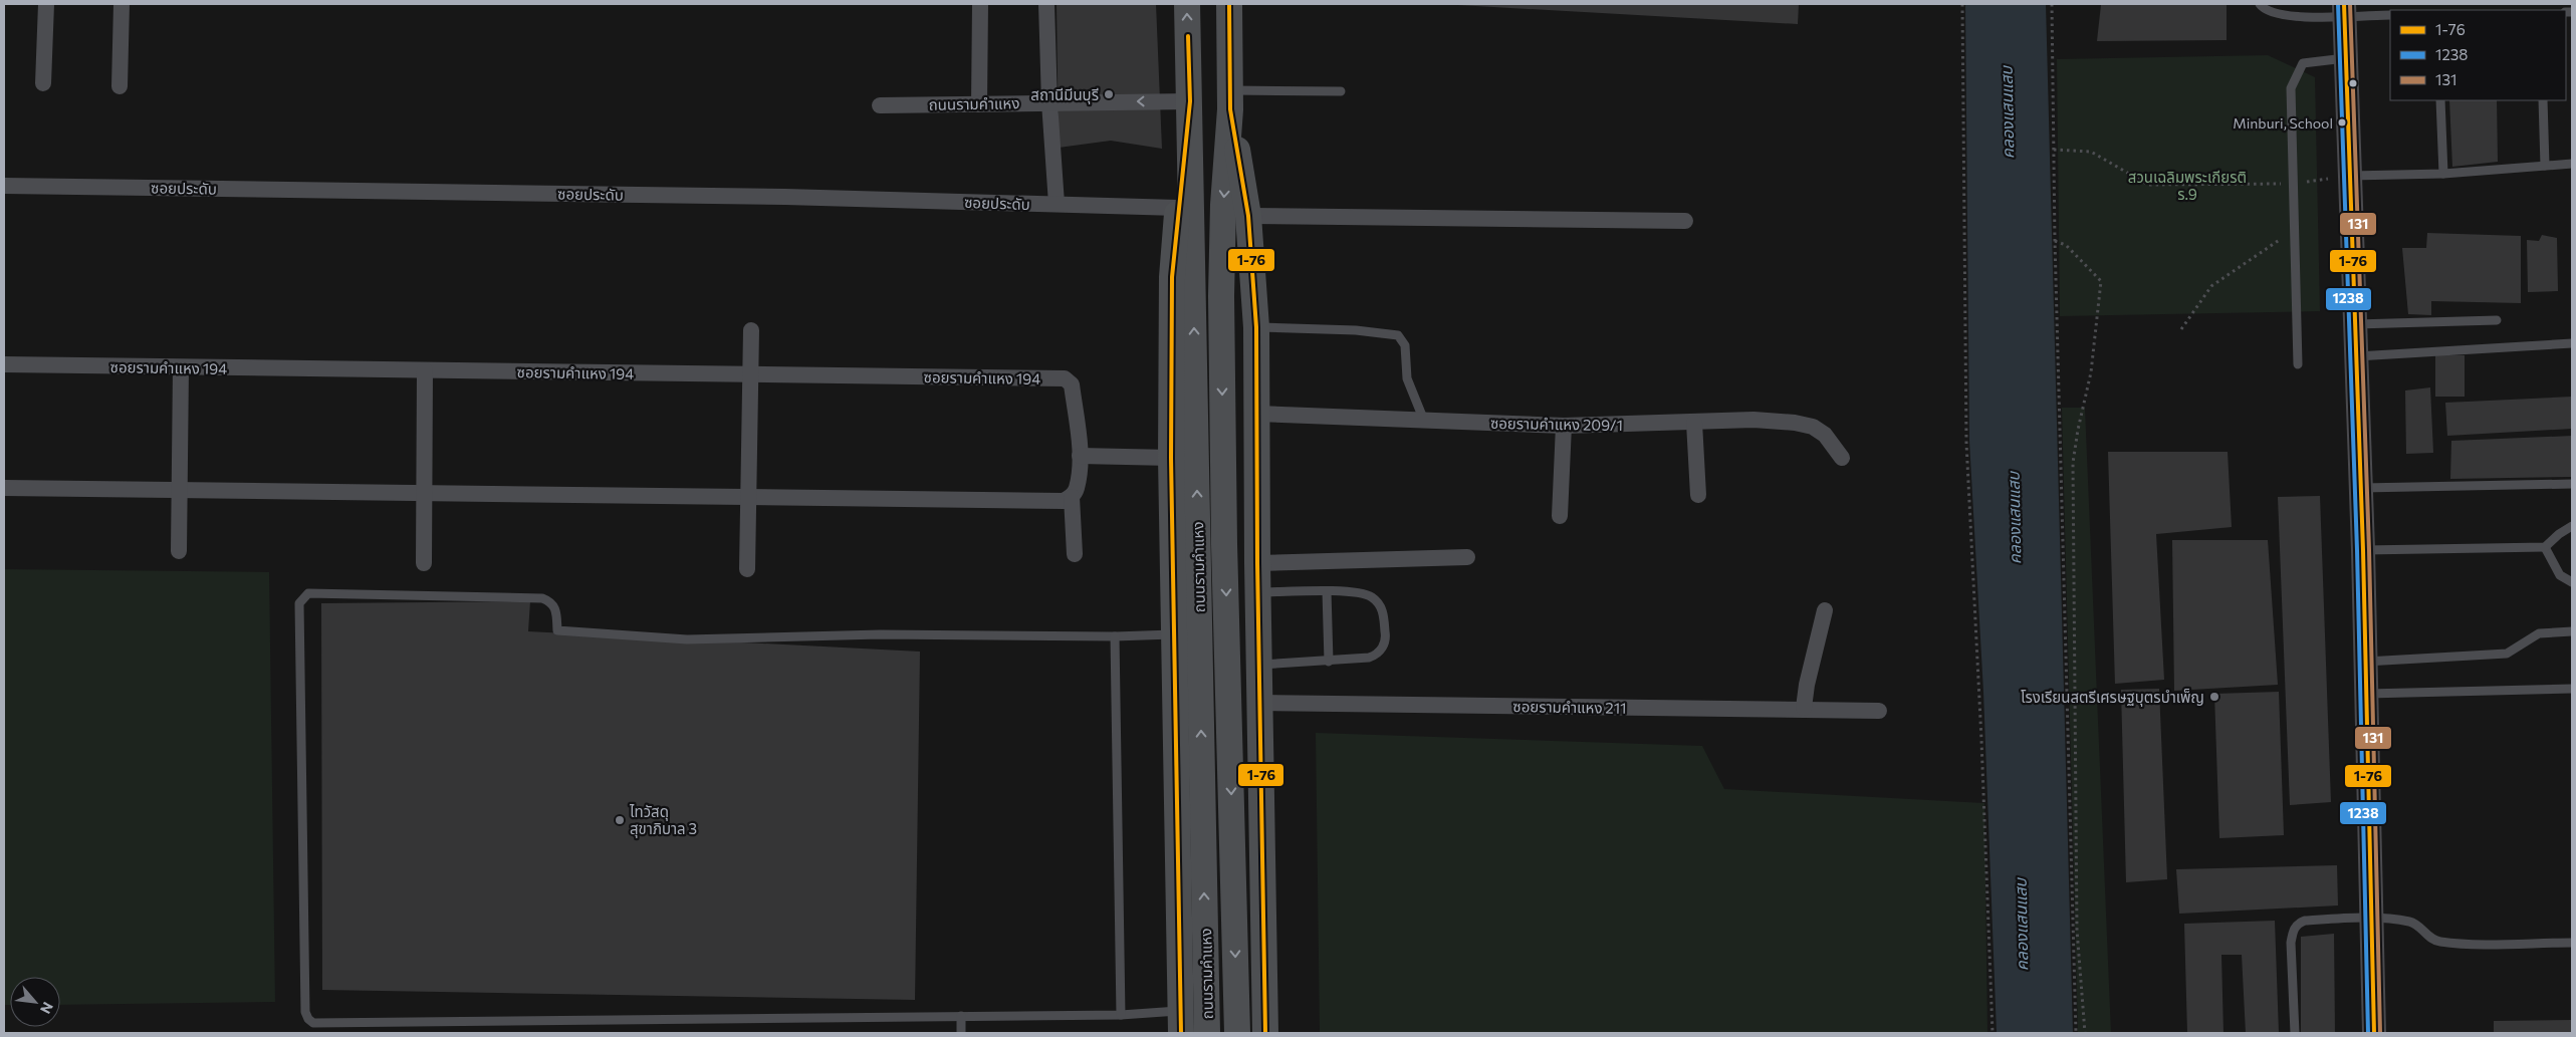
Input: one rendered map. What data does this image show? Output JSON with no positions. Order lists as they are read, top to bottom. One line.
{"streets":{"main road":["ถนนรามคำแหง"],"street":["ซอยประดับ","ซอยรามคำแหง 194","ซอยรามคำแหง 209/1","ซอยรามคำแหง 211"]},"crossings":[["ถนนรามคำแหง","ซอยประดับ"],["ถนนรามคำแหง","ซอยรามคำแหง 209/1"],["ถนนรามคำแหง","ซอยรามคำแหง 211"]],"water":["คลองแสนแสบ"],"parks":["สวนเฉลิมพระเกียรติ ร.9"],"places":["สถานีมีนบุรี","Minburi, School","โรงเรียนสตรีเศรษฐบุตรบำเพ็ญ","ไทวัสดุ สุขาภิบาล 3"],"lines":["transit line 1-76","transit line 1238","transit line 131"],"legend":["1-76","1238","131"],"north":"bottom right"}
